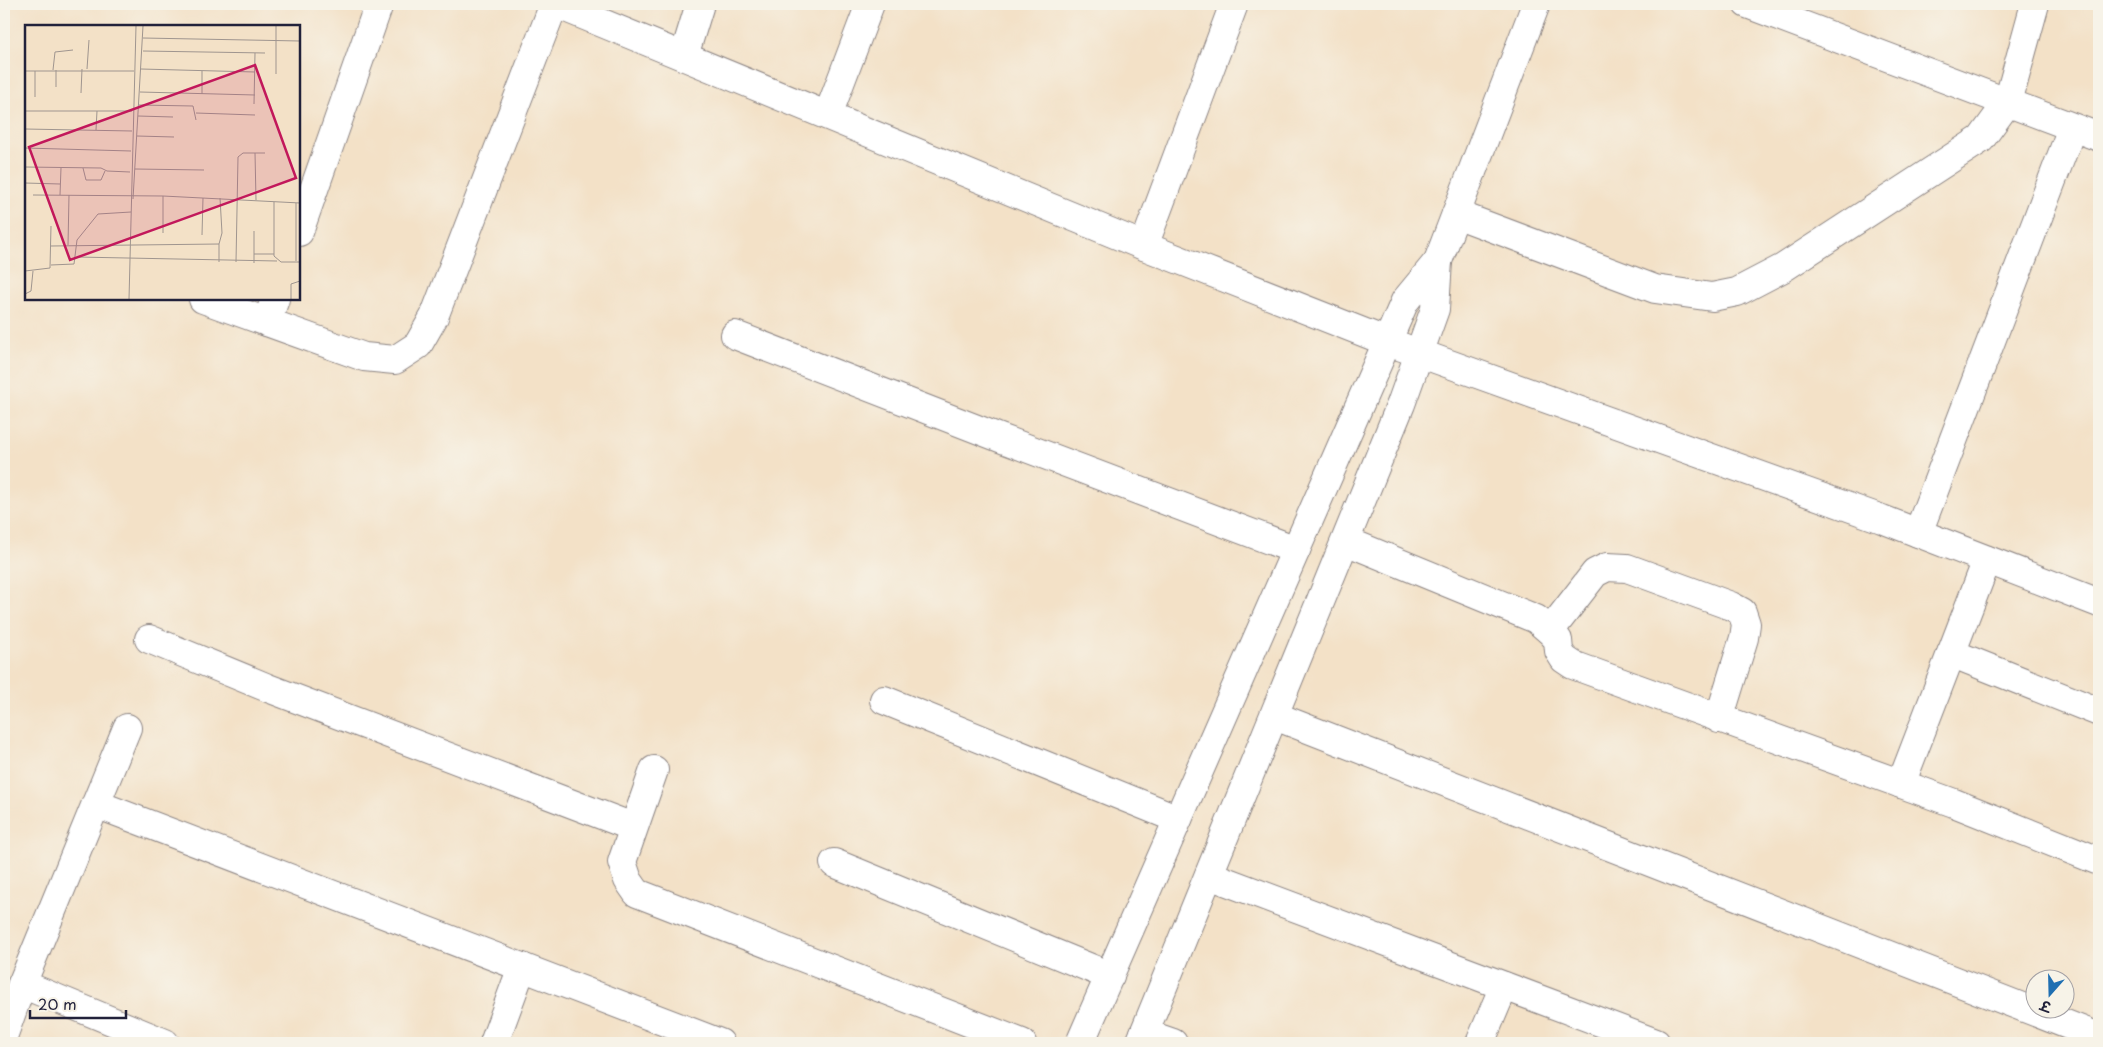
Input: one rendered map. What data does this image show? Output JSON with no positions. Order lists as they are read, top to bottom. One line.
{"scale_bar":"20 m","north":"bottom"}
